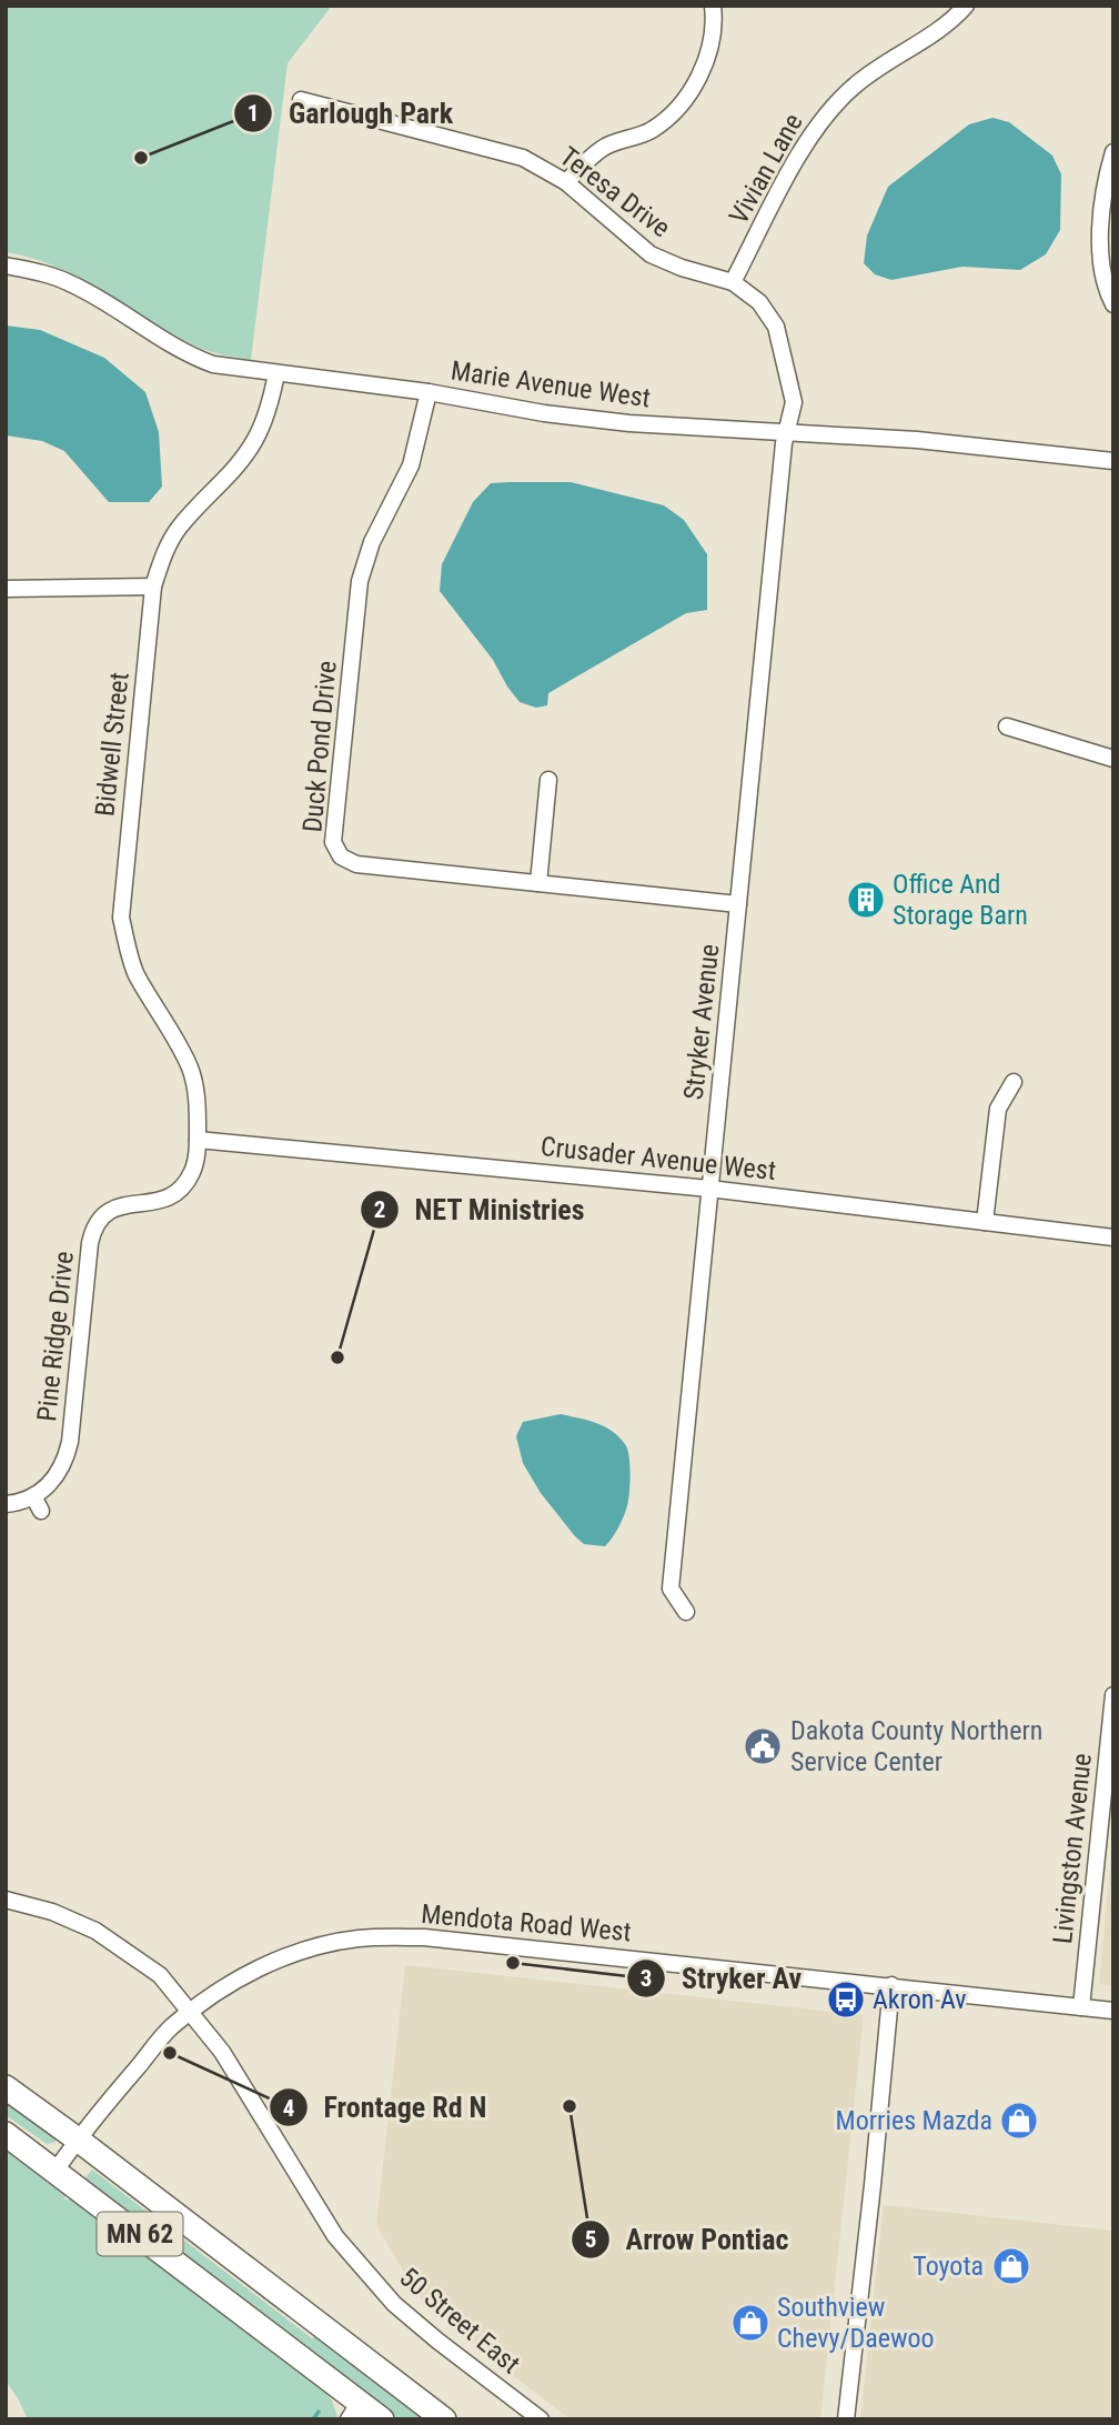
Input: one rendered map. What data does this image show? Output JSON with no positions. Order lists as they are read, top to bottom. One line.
{"streets":{"highway":["MN 62"],"street":["Vivian Lane","Teresa Drive","Marie Avenue West","Bidwell Street","Duck Pond Drive","Stryker Avenue","Crusader Avenue West","Pine Ridge Drive","Livingston Avenue","Mendota Road West","50 Street East"]},"crossings":[["Vivian Lane","Teresa Drive"],["Teresa Drive","Marie Avenue West"],["Teresa Drive","Stryker Avenue"],["Marie Avenue West","Bidwell Street"],["Marie Avenue West","Duck Pond Drive"],["Marie Avenue West","Stryker Avenue"],["Bidwell Street","Crusader Avenue West"],["Bidwell Street","Pine Ridge Drive"],["Duck Pond Drive","Stryker Avenue"],["Stryker Avenue","Crusader Avenue West"],["Crusader Avenue West","Pine Ridge Drive"],["Livingston Avenue","Mendota Road West"],["Mendota Road West","MN 62"],["Mendota Road West","50 Street East"]],"places":{"other":["Garlough Park","NET Ministries","Stryker Av","Frontage Rd N","Arrow Pontiac"],"building":["Office And Storage Barn"],"public building":["Dakota County Northern Service Center"],"bus stop":["Akron Av"],"shop":["Morries Mazda","Toyota","Southview Chevy/Daewoo"]}}
